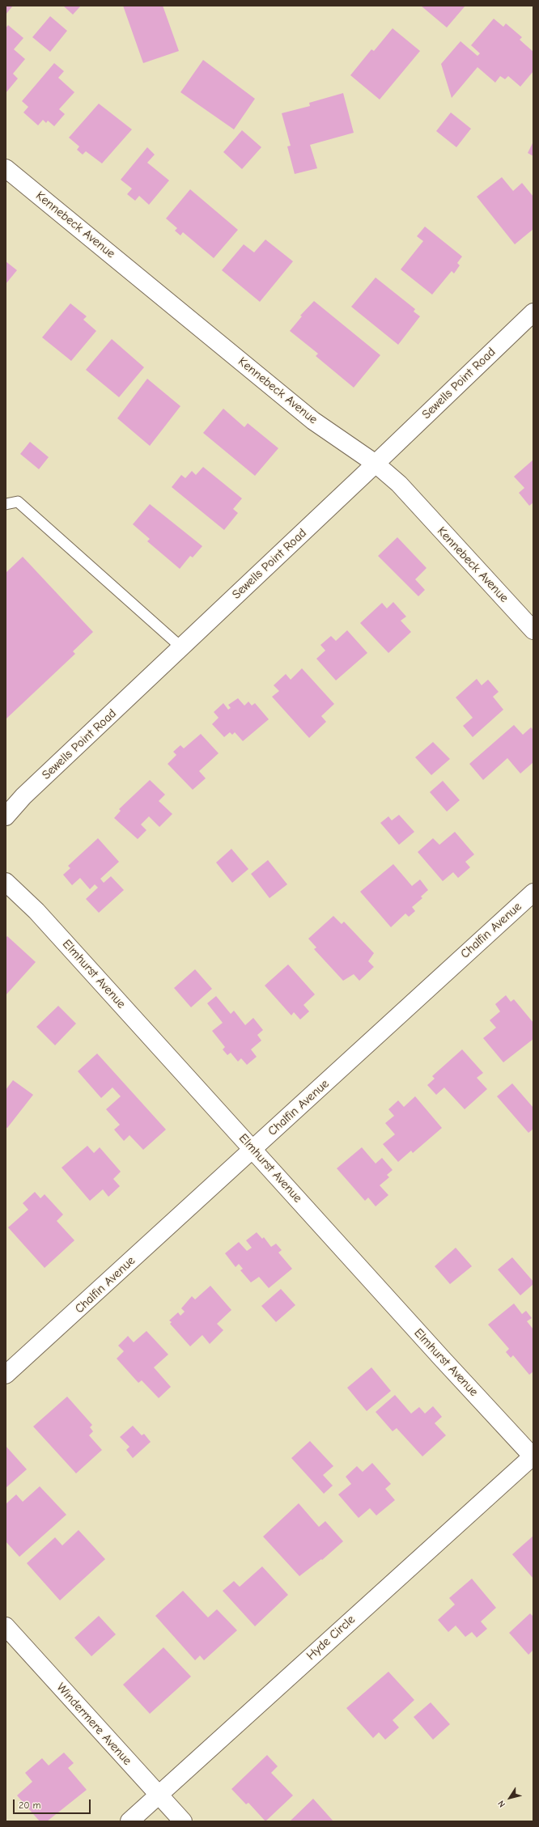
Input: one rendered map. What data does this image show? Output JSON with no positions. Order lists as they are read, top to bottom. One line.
{"streets":{"street":["Kennebeck Avenue","Sewells Point Road","Chalfin Avenue","Elmhurst Avenue","Hyde Circle","Windermere Avenue"]},"crossings":[["Kennebeck Avenue","Sewells Point Road"],["Chalfin Avenue","Elmhurst Avenue"],["Elmhurst Avenue","Hyde Circle"],["Hyde Circle","Windermere Avenue"]],"scale_bar":"20 m","north":"bottom left"}
